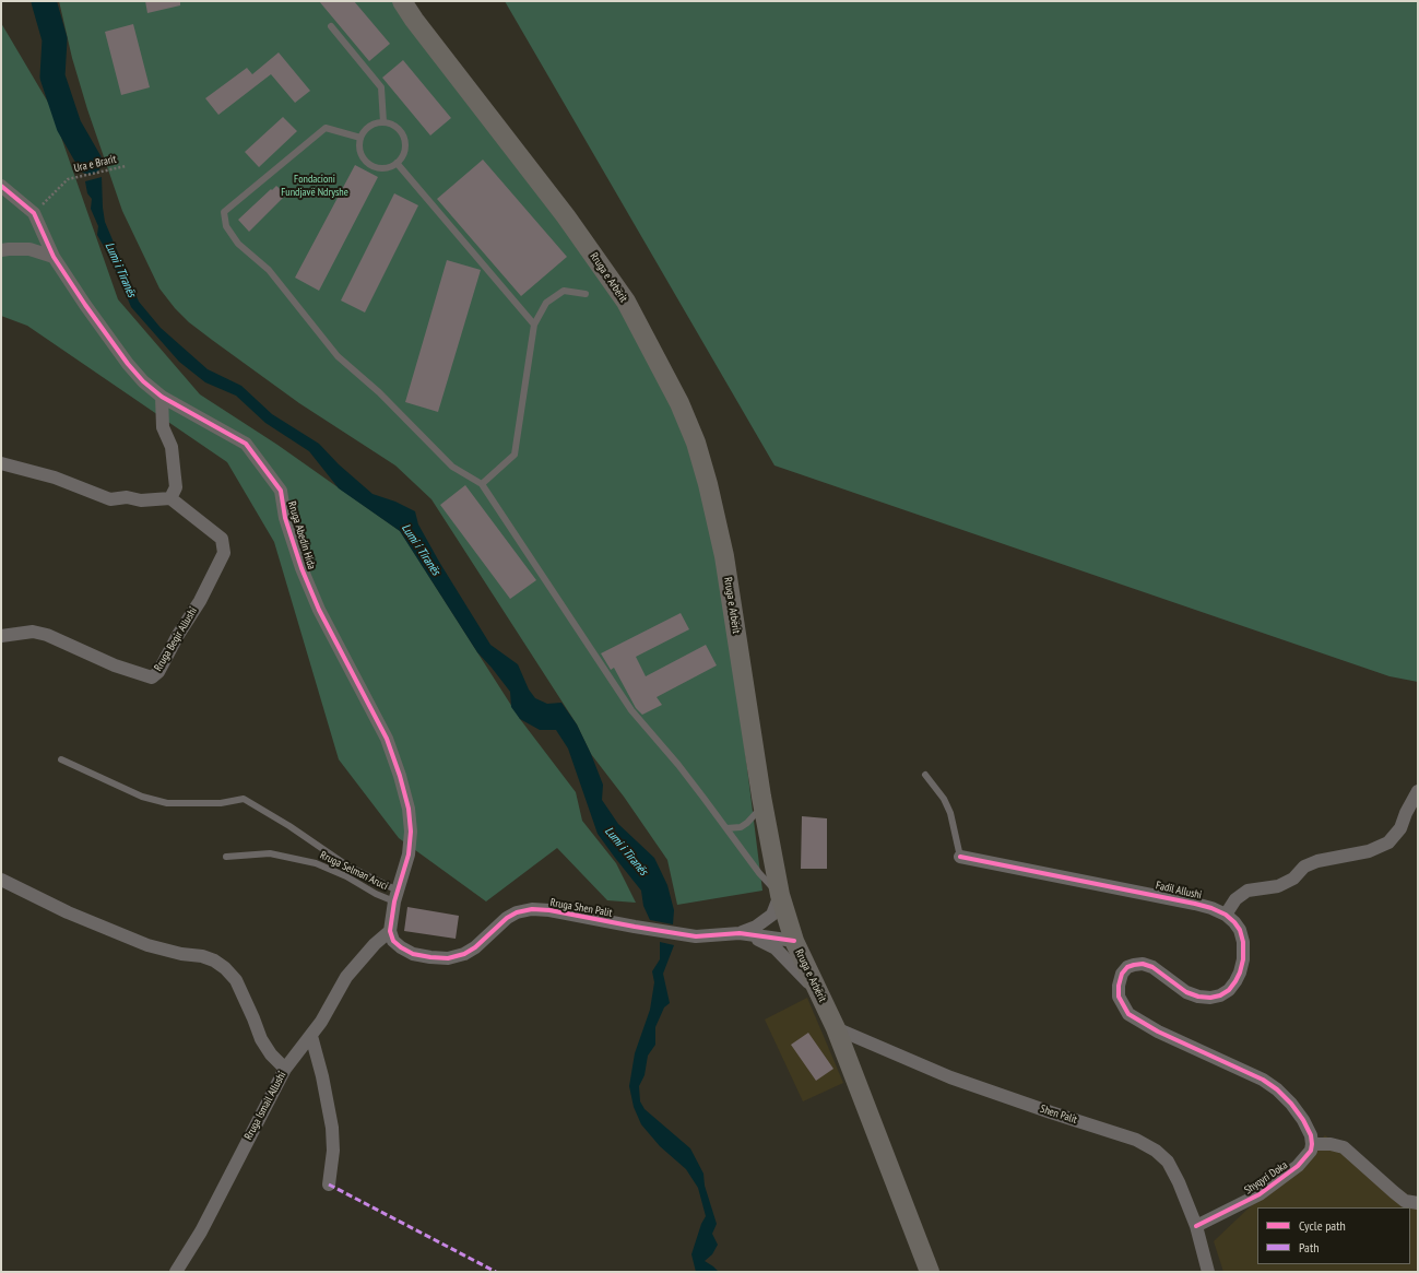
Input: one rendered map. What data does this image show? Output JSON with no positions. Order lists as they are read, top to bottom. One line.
{"streets":{"main road":["Rruga e Arbërit"],"street":["Rruga Abedin Hida","Rruga Beqir Allushi","Fadil Allushi","Rruga Shen Palit","Rruga Ismail Allushi","Shen Palit","Shyqyri Doka"],"lane":["Rruga Selman Aruci"],"path":["Ura e Brarit"]},"crossings":[["Ura e Brarit","Rruga Abedin Hida"],["Rruga e Arbërit","Rruga Shen Palit"],["Rruga e Arbërit","Shen Palit"],["Rruga Abedin Hida","Rruga Selman Aruci"],["Rruga Abedin Hida","Rruga Shen Palit"],["Rruga Abedin Hida","Rruga Ismail Allushi"],["Fadil Allushi","Shyqyri Doka"],["Rruga Shen Palit","Rruga Ismail Allushi"],["Shen Palit","Shyqyri Doka"]],"water":["Lumi i Tiranës"],"parks":["Fondacioni Fundjavë Ndryshe"],"legend":["Cycle path","Path"]}
